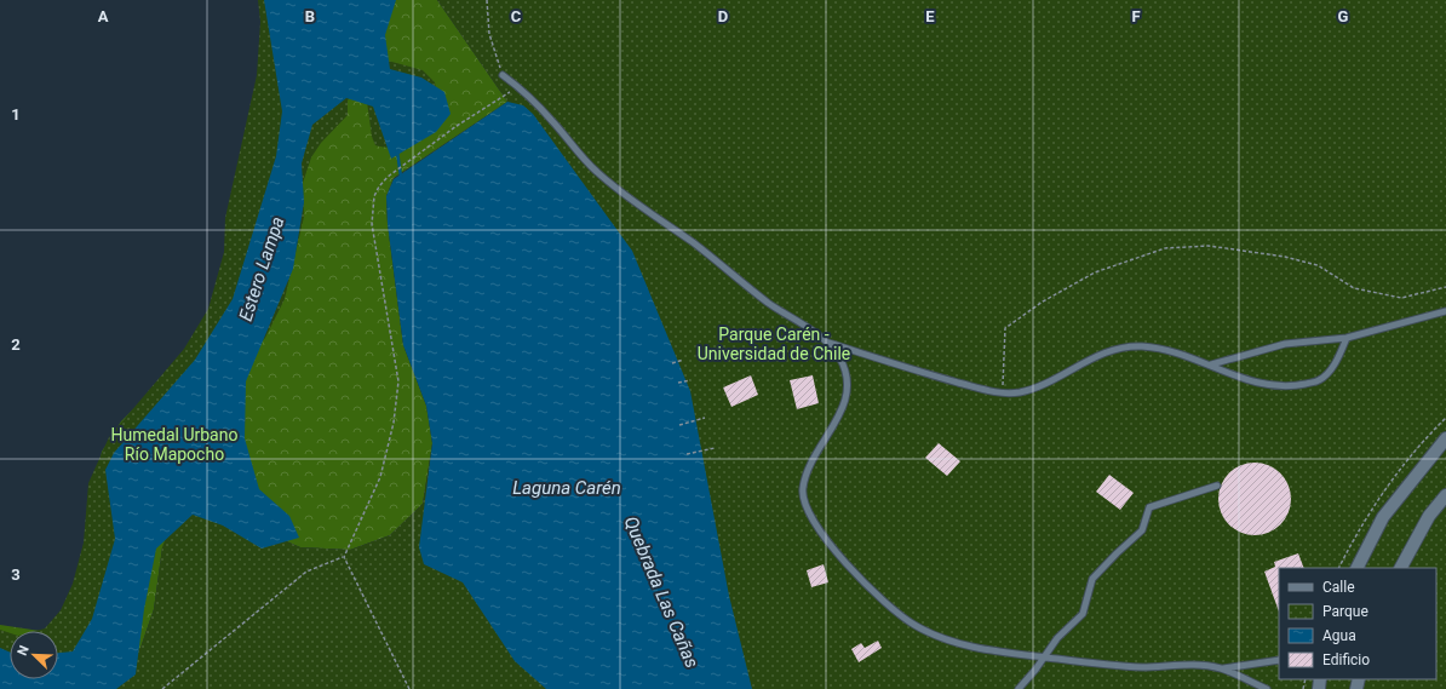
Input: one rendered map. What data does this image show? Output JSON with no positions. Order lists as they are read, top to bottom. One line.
{"water":["Estero Lampa","Laguna Carén","Quebrada Las Cañas"],"parks":["Parque Carén - Universidad de Chile","Humedal Urbano Río Mapocho"],"legend":["Calle","Parque","Agua","Edificio"],"north":"top left","grid":{"columns":["A","B","C","D","E","F","G"],"rows":["1","2","3"]}}
